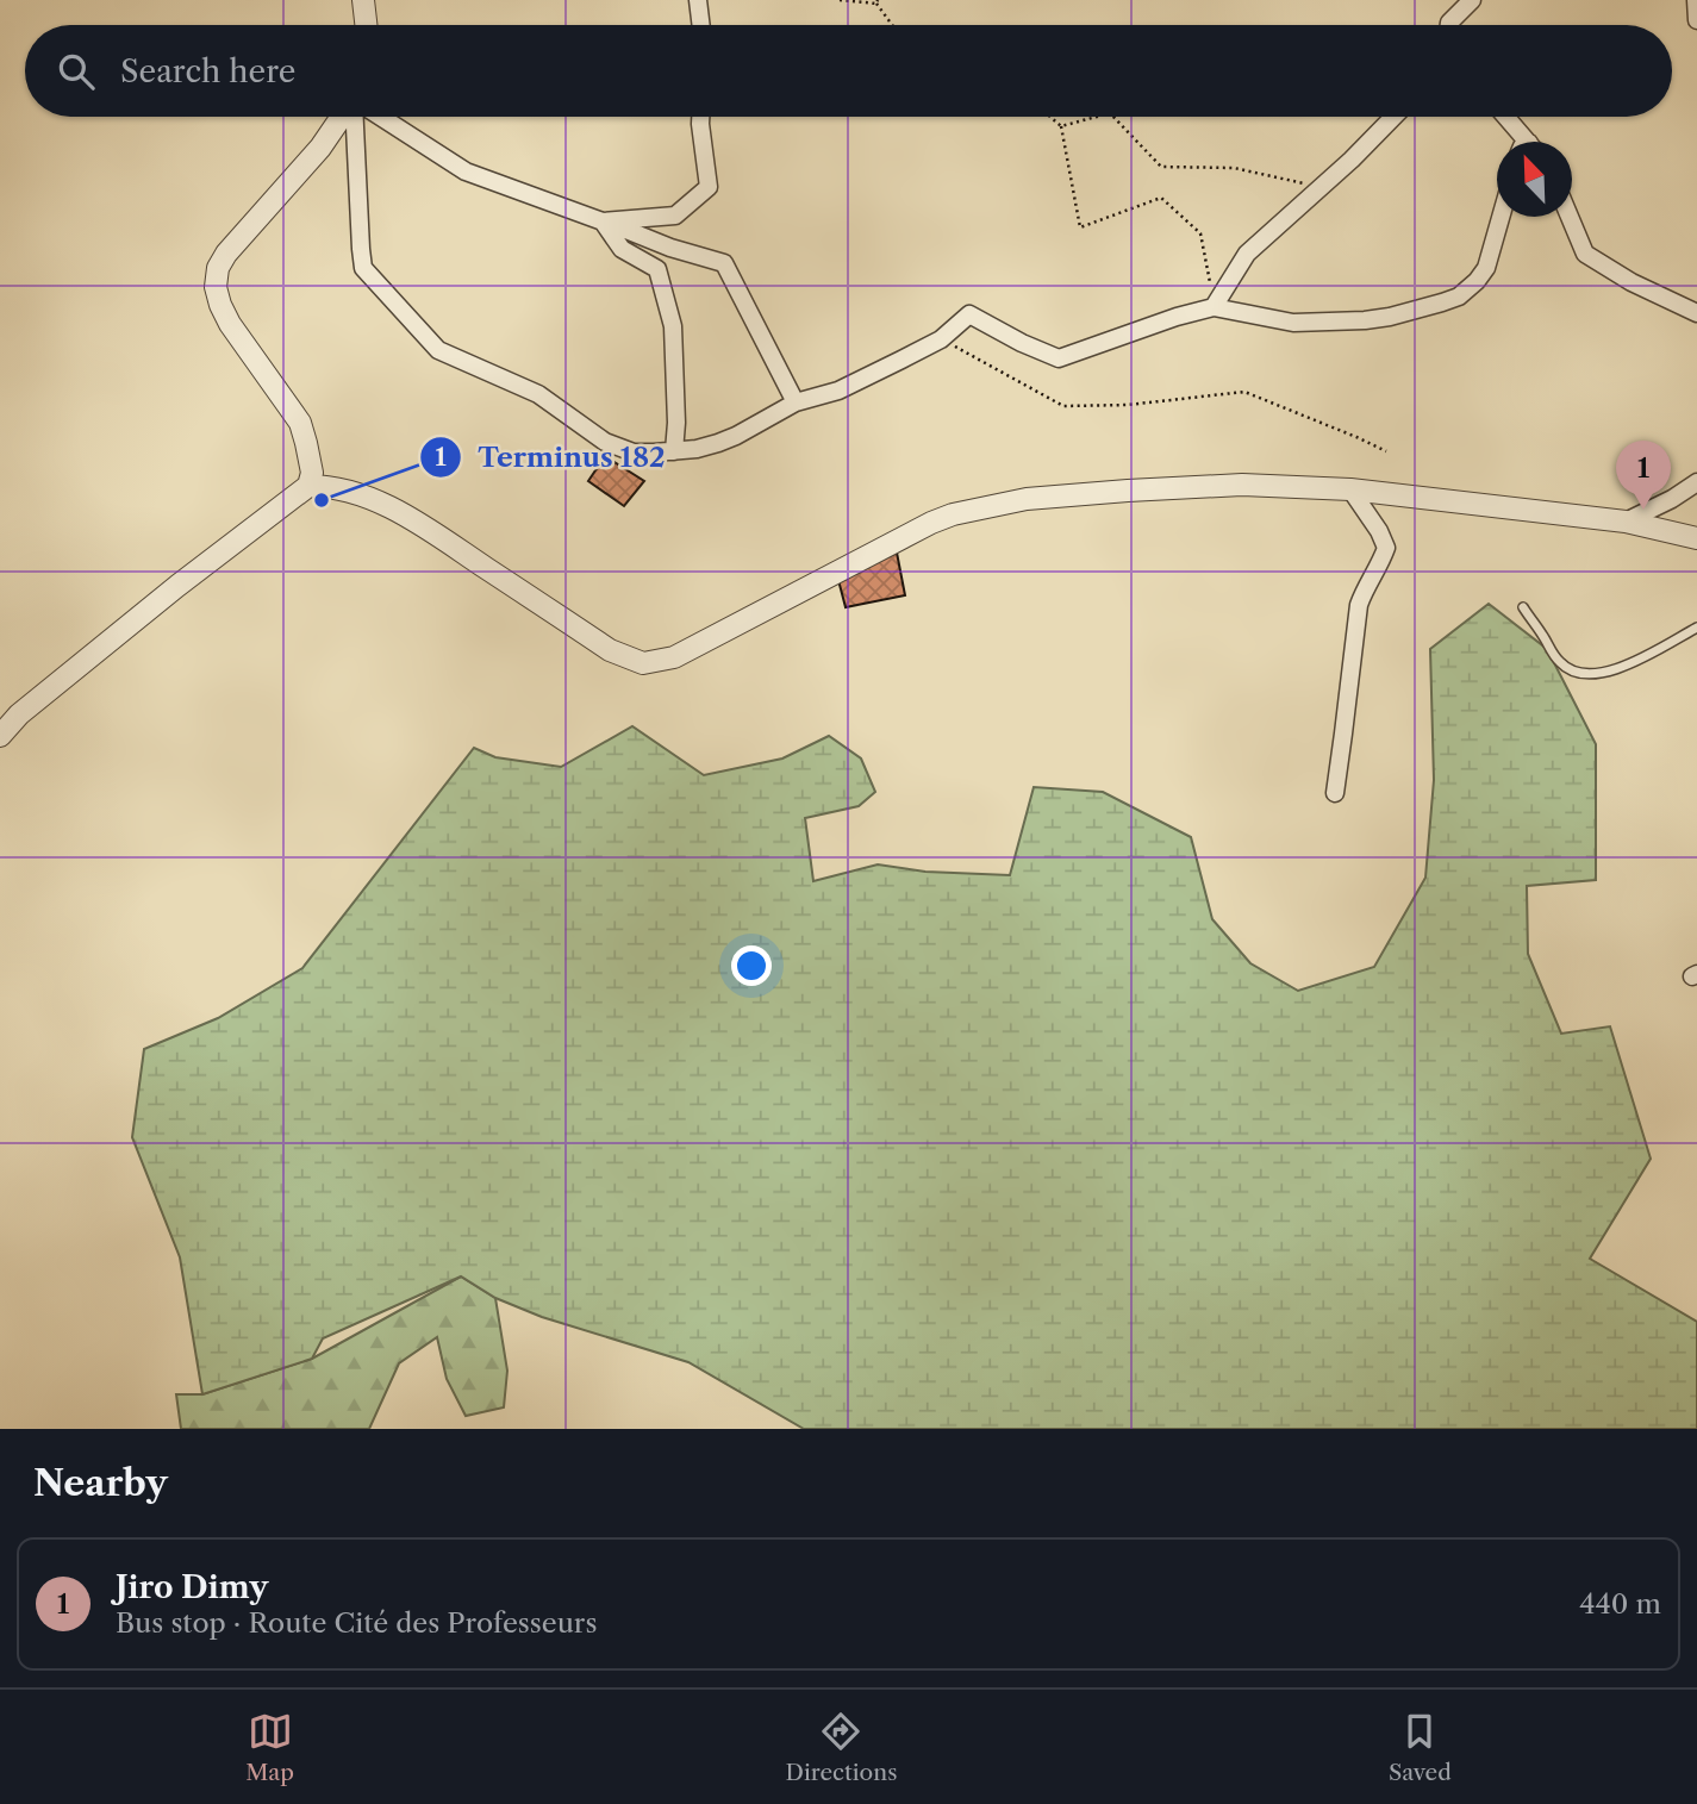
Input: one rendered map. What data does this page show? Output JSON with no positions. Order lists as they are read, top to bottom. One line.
{"places":["Terminus 182"],"north":"top left","page":{"search":"Search here","pins":"1","heading":"Nearby","list":[{"mark":"1","name":"Jiro Dimy","note":"Bus stop · Route Cité des Professeurs","value":"440 m"}],"nav":["Map","Directions","Saved"]}}
